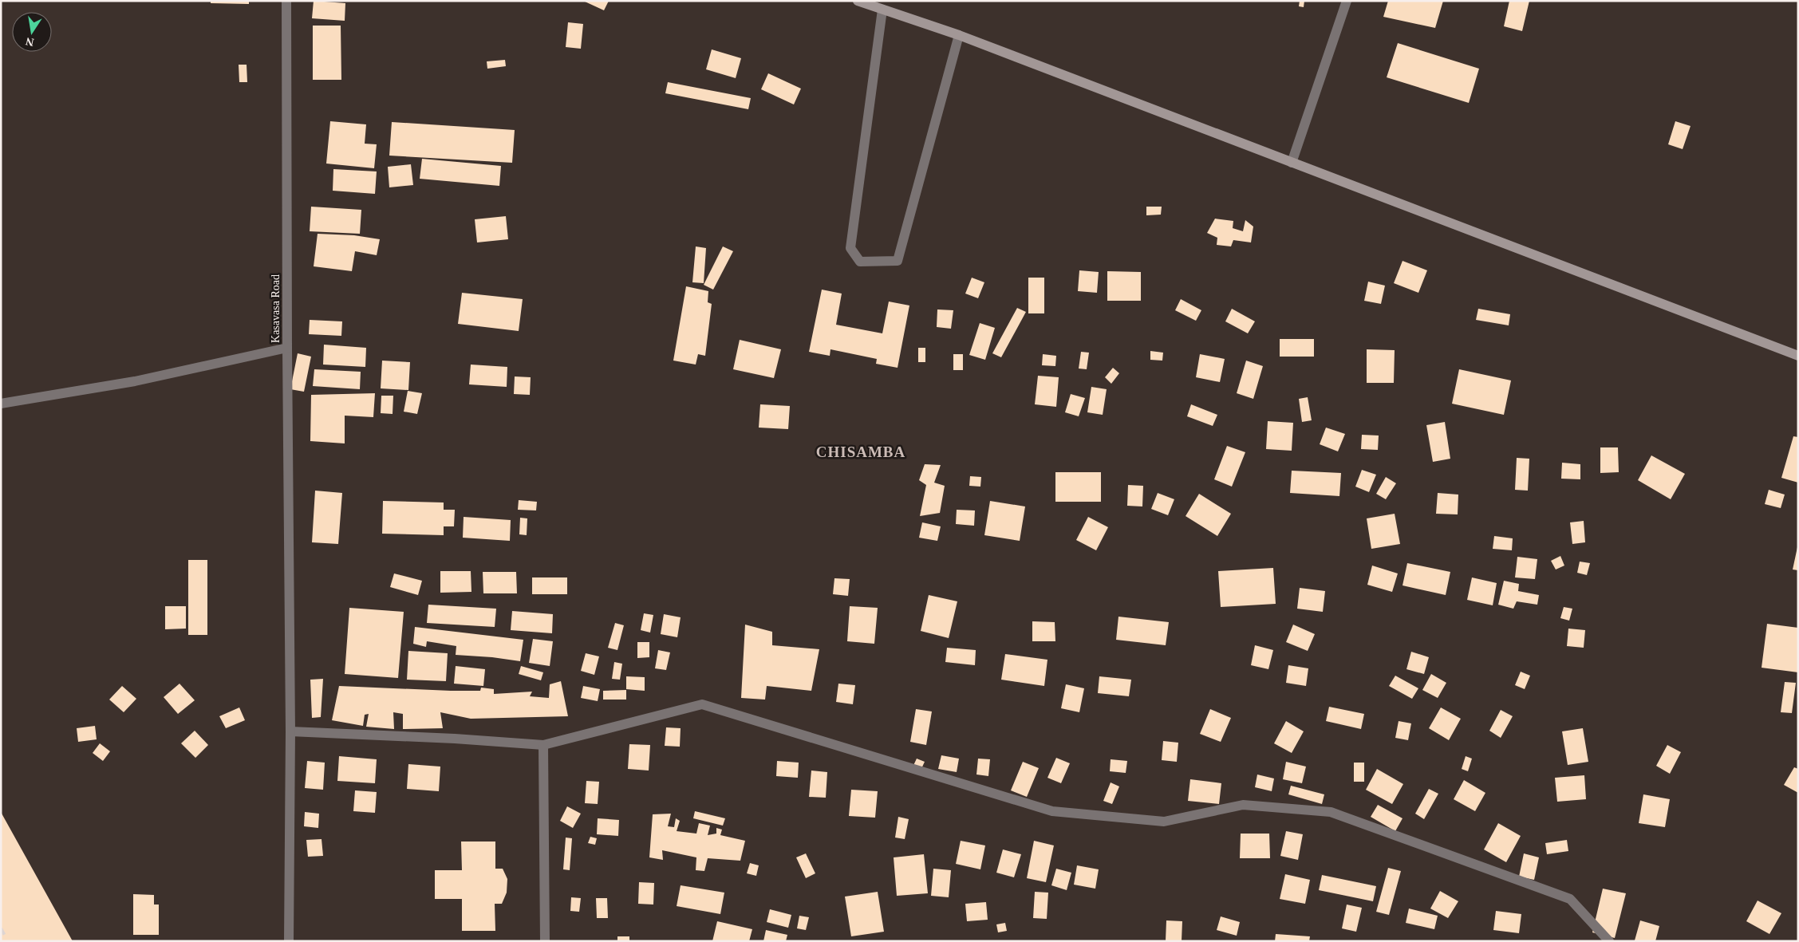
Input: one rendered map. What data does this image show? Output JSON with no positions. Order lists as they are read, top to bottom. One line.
{"streets":{"street":["Kasavasa Road"]},"districts":["CHISAMBA"],"north":"bottom"}
